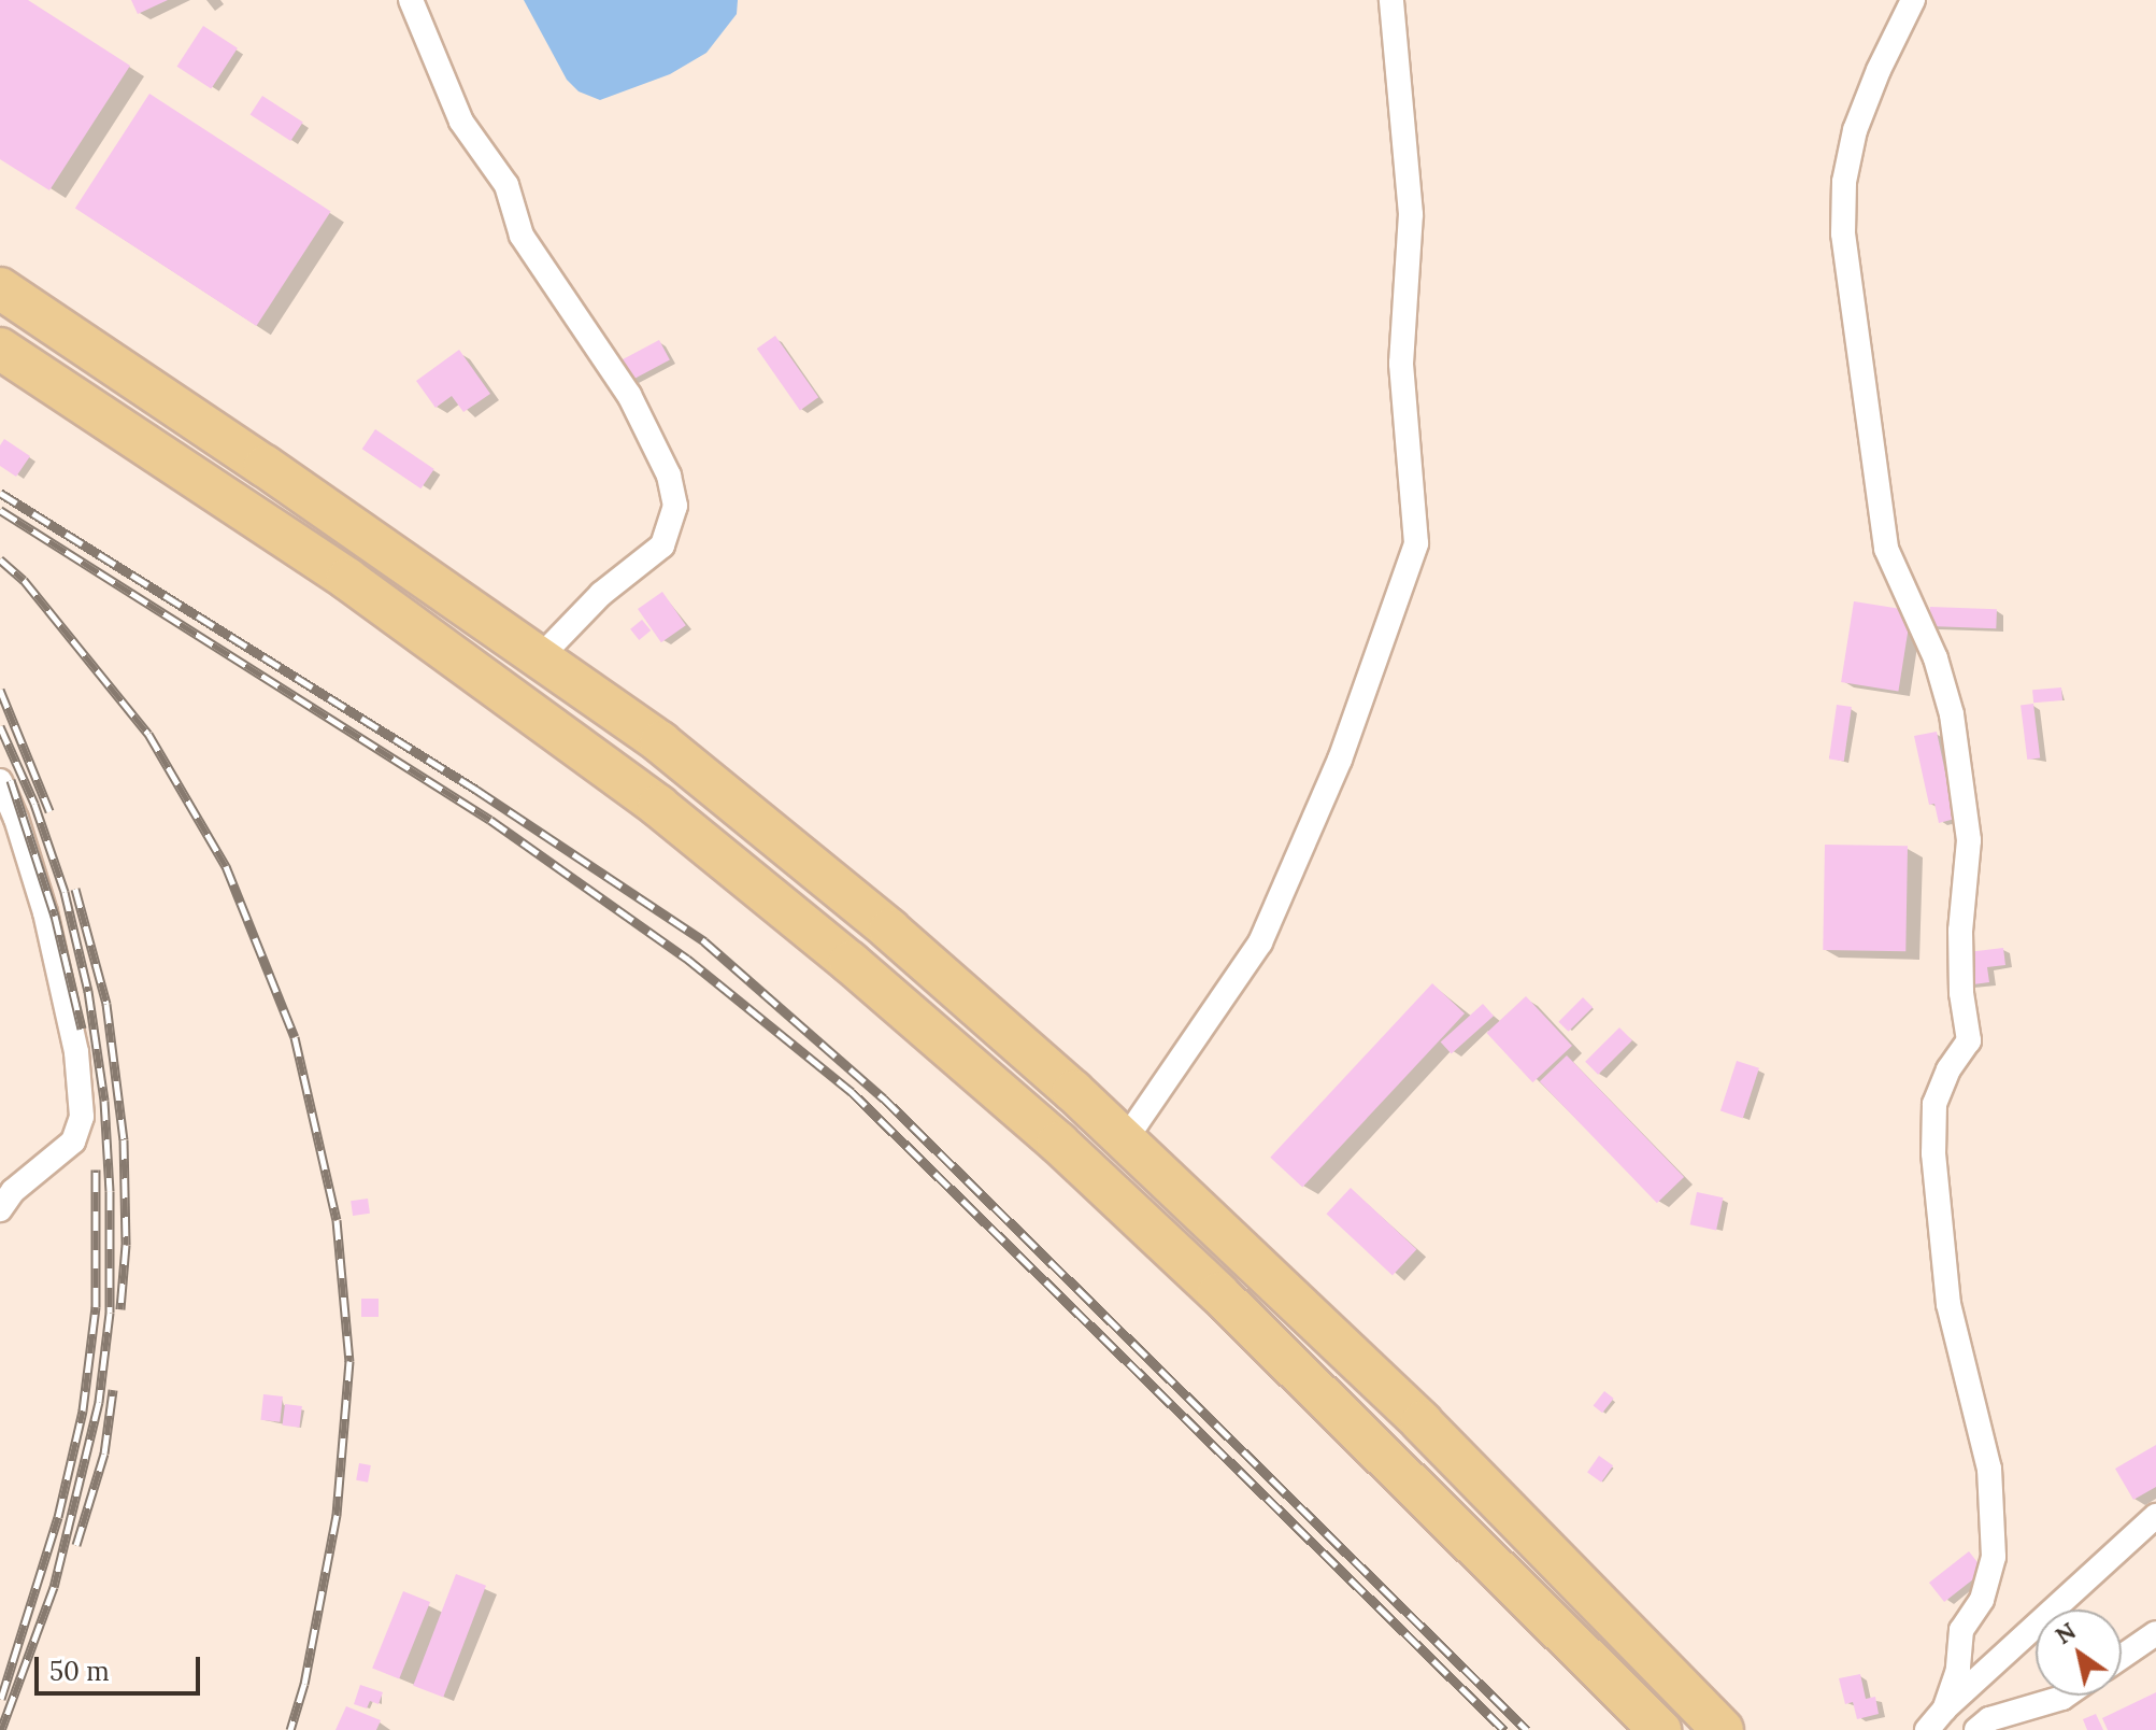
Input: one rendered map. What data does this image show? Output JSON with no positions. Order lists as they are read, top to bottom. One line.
{"scale_bar":"50 m","north":"top left"}
